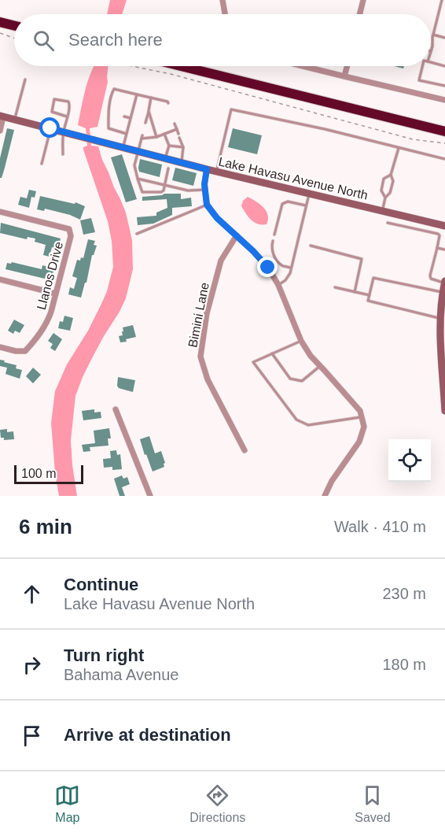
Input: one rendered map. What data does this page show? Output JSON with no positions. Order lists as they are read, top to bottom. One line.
{"streets":{"main road":["Lake Havasu Avenue North"],"street":["Llanos Drive","Bimini Lane"]},"scale_bar":"100 m","page":{"search":"Search here","scale":"100 m","heading":["6 min","Walk · 410 m"],"list":[["Continue","Lake Havasu Avenue North","230 m"],["Turn right","Bahama Avenue","180 m"],"Arrive at destination"],"nav":["Map","Directions","Saved"]}}
